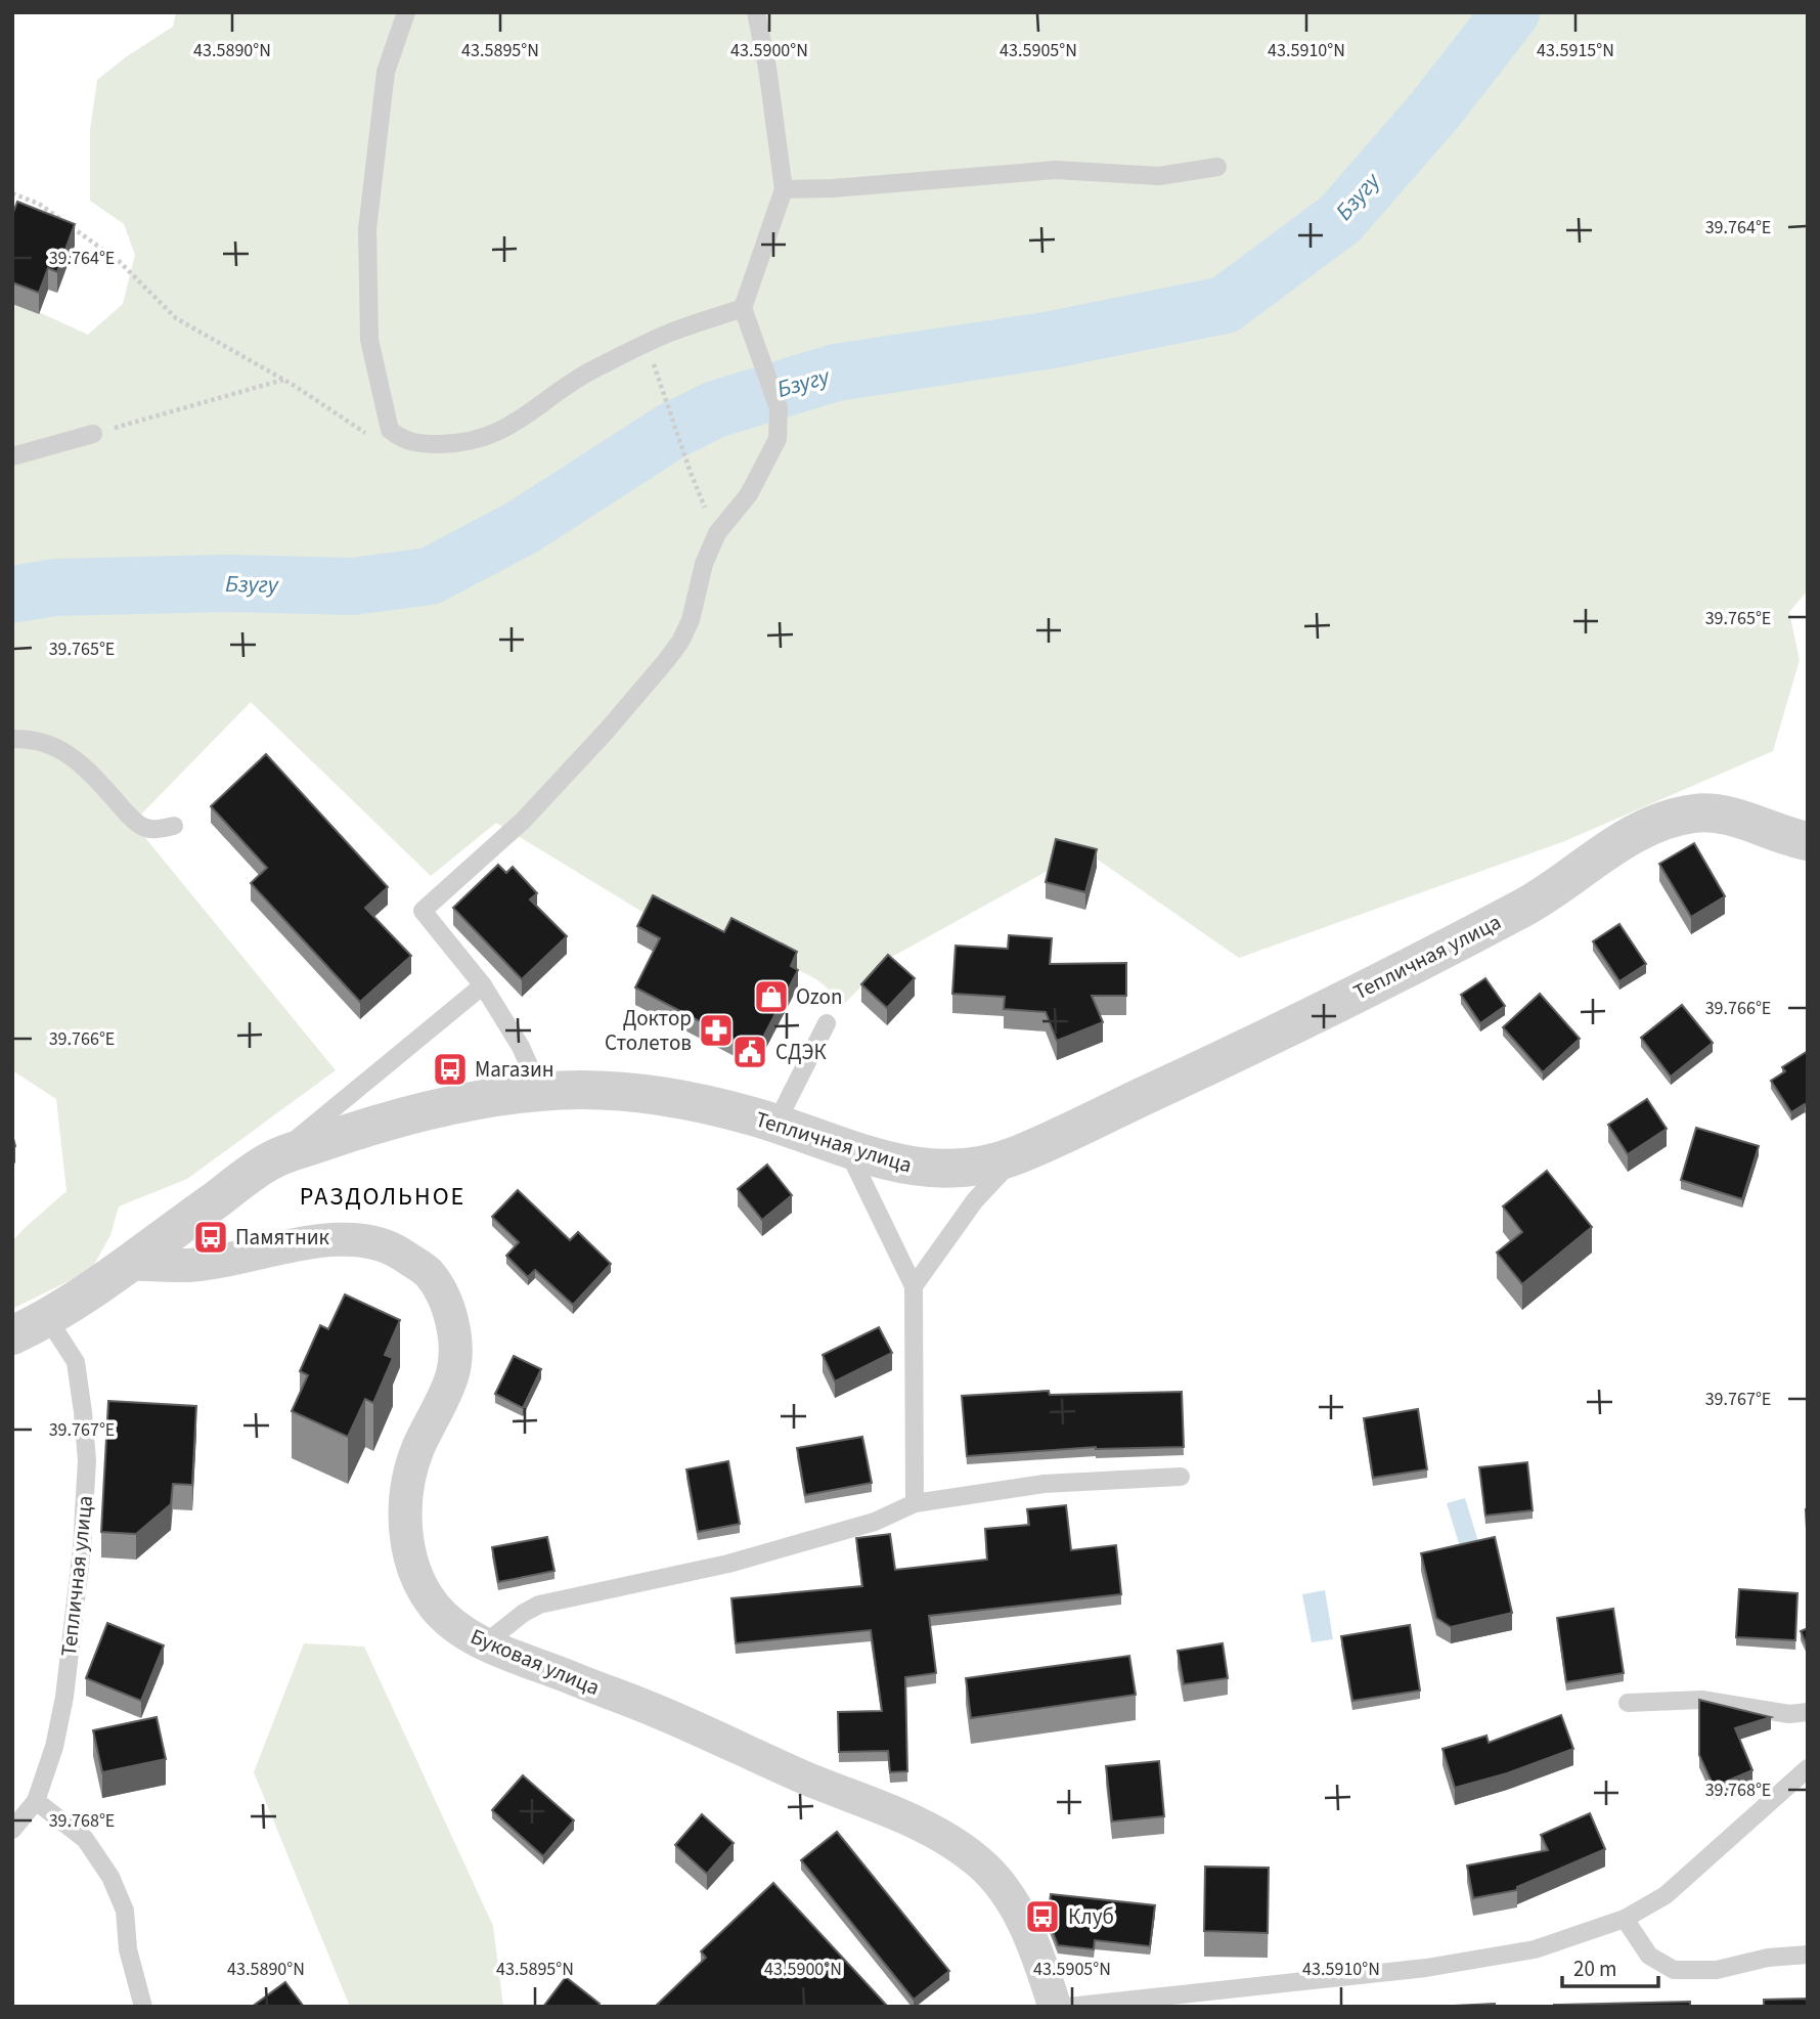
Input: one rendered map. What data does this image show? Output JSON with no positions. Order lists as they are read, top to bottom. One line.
{"streets":{"street":["Тепличная улица","Буковая улица"]},"crossings":[["Тепличная улица","Буковая улица"]],"districts":["РАЗДОЛЬНОЕ"],"water":["Бзугу"],"places":{"shop":["Ozon"],"pharmacy":["Доктор Столетов"],"public building":["СДЭК"],"bus stop":["Магазин","Памятник","Клуб"]},"scale_bar":"20 m","coordinates":["43.5890°N","43.5895°N","43.5900°N","43.5905°N","43.5910°N","43.5915°N","39.764°E","39.765°E","39.766°E","39.767°E","39.768°E"]}
